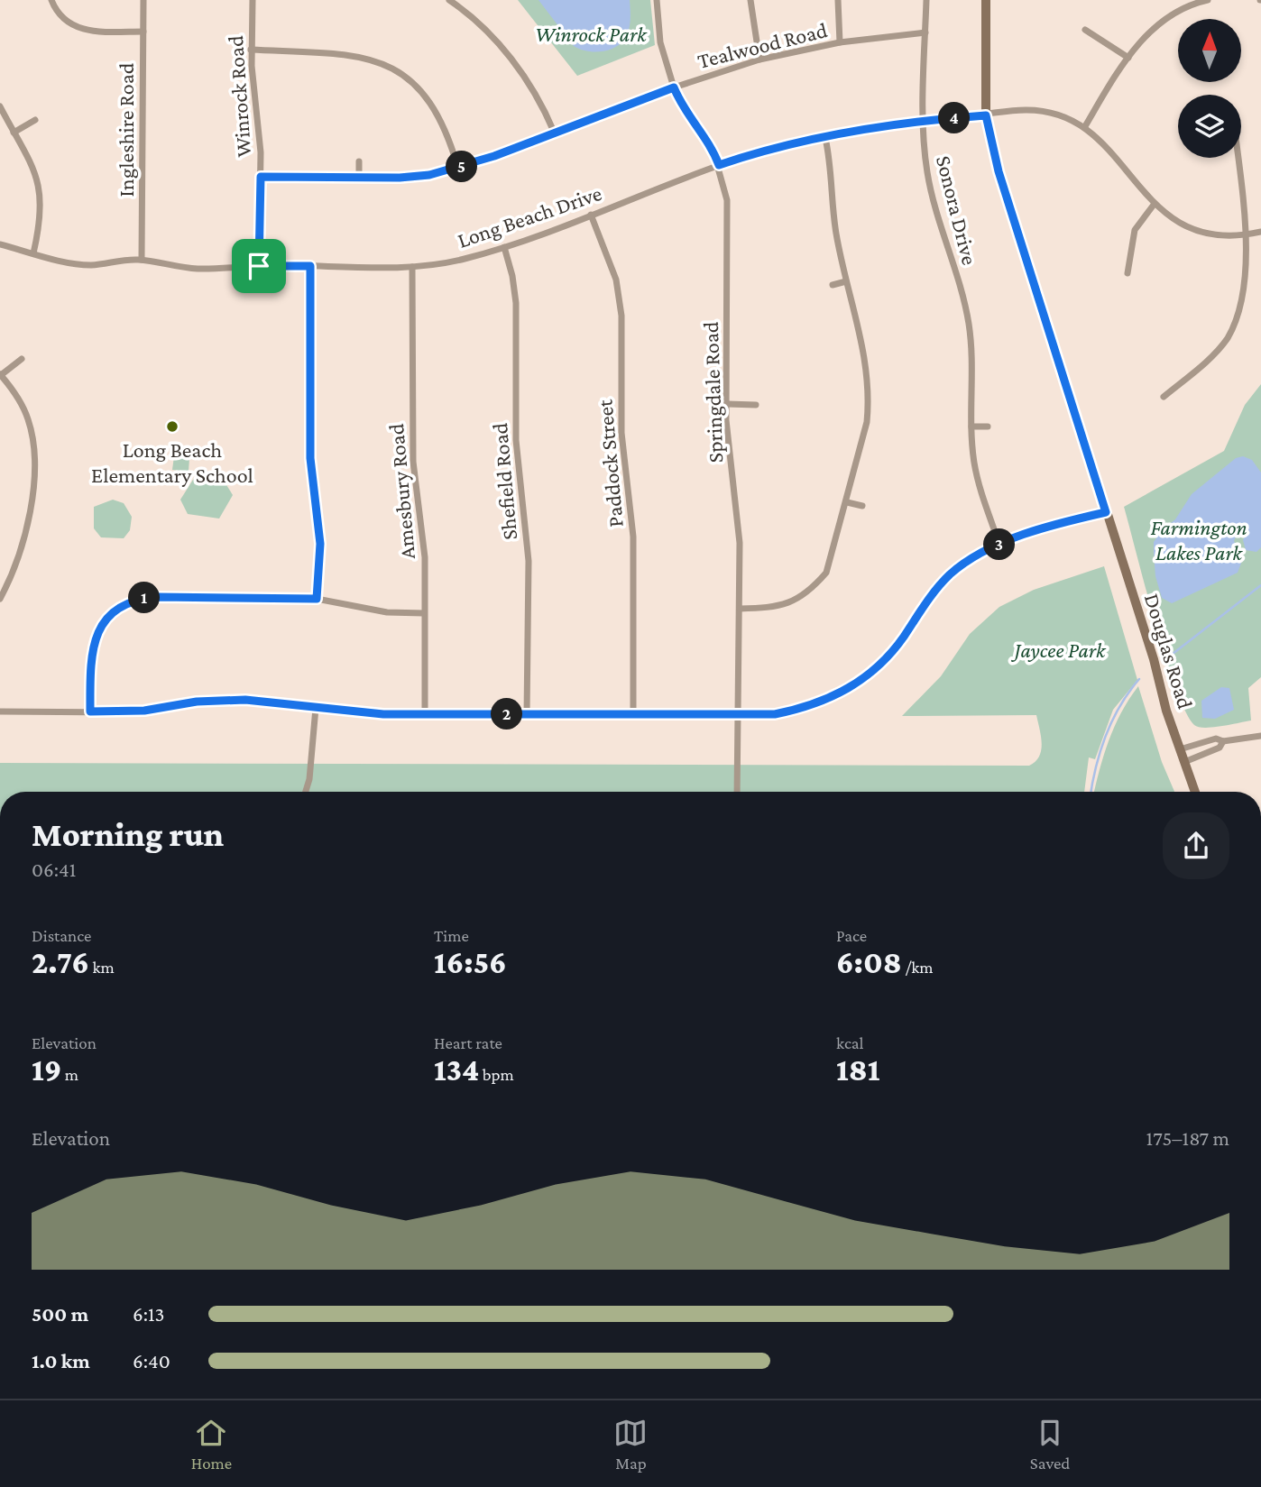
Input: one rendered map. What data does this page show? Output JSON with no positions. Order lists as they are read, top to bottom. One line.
{"streets":{"street":["Tealwood Road","Winrock Road","Ingleshire Road","Sonora Drive","Long Beach Drive","Springdale Road","Paddock Street","Shefield Road","Amesbury Road","Douglas Road"]},"crossings":[["Tealwood Road","Winrock Road"],["Tealwood Road","Sonora Drive"],["Tealwood Road","Springdale Road"],["Winrock Road","Long Beach Drive"],["Ingleshire Road","Long Beach Drive"],["Sonora Drive","Long Beach Drive"],["Long Beach Drive","Springdale Road"],["Long Beach Drive","Paddock Street"],["Long Beach Drive","Shefield Road"],["Long Beach Drive","Amesbury Road"],["Long Beach Drive","Douglas Road"]],"parks":["Winrock Park","Farmington Lakes Park","Jaycee Park"],"places":["Long Beach Elementary School"],"north":"top","page":{"pins":["4","5","3","1","2"],"heading":["Morning run","06:41"],"stats":[["Distance","2.76 km"],["Time","16:56"],["Pace","6:08 /km"],["Elevation","19 m"],["Heart rate","134 bpm"],["kcal","181"]],"chart":["Elevation","175–187 m"],"list":[{"name":"500 m","note":"6:13"},{"name":"1.0 km","note":"6:40"}],"tabs":["Home","Map","Saved"]}}
